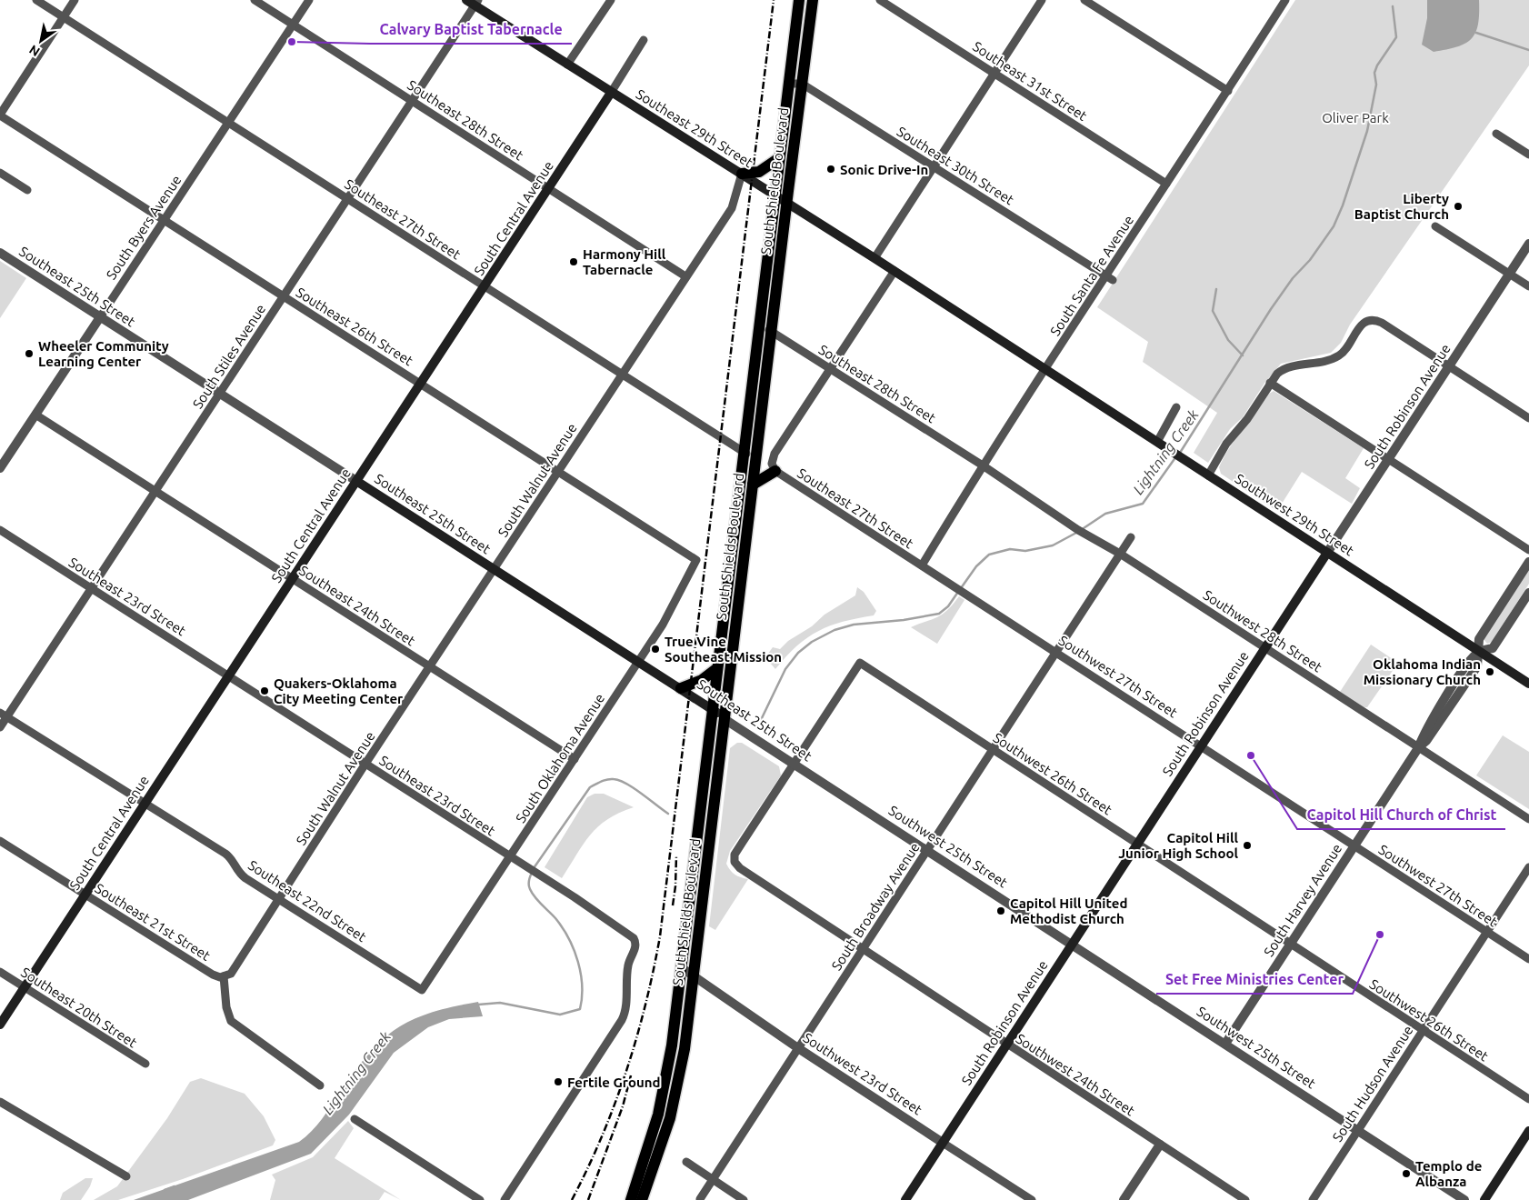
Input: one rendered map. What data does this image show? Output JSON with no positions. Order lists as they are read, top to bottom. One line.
{"streets":{"main road":["Southeast 29th Street","South Shields Boulevard","South Central Avenue","Southeast 25th Street","South Robinson Avenue","Southwest 29th Street"],"street":["Southeast 31st Street","Southeast 28th Street","Southeast 30th Street","Southeast 27th Street","South Byers Avenue","South Santa Fe Avenue","Southeast 26th Street","South Stiles Avenue","South Walnut Avenue","Southeast 23rd Street","Southeast 24th Street","Southwest 28th Street","Southwest 27th Street","South Oklahoma Avenue","Southwest 26th Street","Southwest 25th Street","South Harvey Avenue","Southeast 22nd Street","South Broadway Avenue","Southeast 21st Street","Southeast 20th Street","Southwest 23rd Street","Southwest 24th Street","South Hudson Avenue"]},"crossings":[["Southeast 31st Street","South Santa Fe Avenue"],["Southeast 28th Street","South Shields Boulevard"],["Southeast 28th Street","South Central Avenue"],["Southeast 28th Street","South Byers Avenue"],["Southeast 28th Street","South Santa Fe Avenue"],["Southeast 28th Street","South Stiles Avenue"],["Southeast 28th Street","South Walnut Avenue"],["Southeast 28th Street","Southwest 28th Street"],["Southeast 29th Street","South Shields Boulevard"],["Southeast 29th Street","South Central Avenue"],["Southeast 29th Street","South Santa Fe Avenue"],["Southeast 29th Street","South Stiles Avenue"],["Southeast 29th Street","South Walnut Avenue"],["Southeast 29th Street","Southwest 29th Street"],["Southeast 30th Street","South Shields Boulevard"],["Southeast 30th Street","South Santa Fe Avenue"],["South Shields Boulevard","Southeast 27th Street"],["South Shields Boulevard","Southeast 25th Street"],["South Shields Boulevard","Southwest 23rd Street"],["South Central Avenue","Southeast 27th Street"],["South Central Avenue","Southeast 25th Street"],["South Central Avenue","Southeast 26th Street"],["South Central Avenue","Southeast 23rd Street"],["South Central Avenue","Southeast 24th Street"],["South Central Avenue","Southeast 22nd Street"],["South Central Avenue","Southeast 21st Street"],["South Central Avenue","Southeast 20th Street"],["Southeast 27th Street","South Byers Avenue"],["Southeast 27th Street","South Santa Fe Avenue"],["Southeast 27th Street","South Stiles Avenue"],["Southeast 27th Street","South Walnut Avenue"],["Southeast 27th Street","Southwest 27th Street"],["South Byers Avenue","Southeast 25th Street"],["South Byers Avenue","Southeast 26th Street"],["South Byers Avenue","Southeast 24th Street"],["South Santa Fe Avenue","Southwest 29th Street"],["South Santa Fe Avenue","Southwest 28th Street"],["South Santa Fe Avenue","Southwest 27th Street"],["Southeast 25th Street","South Stiles Avenue"],["Southeast 25th Street","South Walnut Avenue"],["Southeast 25th Street","South Oklahoma Avenue"],["Southeast 25th Street","Southwest 26th Street"],["Southeast 25th Street","Southwest 25th Street"],["Southeast 25th Street","Southwest 24th Street"],["Southeast 26th Street","South Stiles Avenue"],["Southeast 26th Street","South Walnut Avenue"],["Southeast 26th Street","South Oklahoma Avenue"],["South Stiles Avenue","Southeast 23rd Street"],["South Stiles Avenue","Southeast 24th Street"],["South Stiles Avenue","Southeast 22nd Street"],["South Robinson Avenue","Southwest 29th Street"],["South Robinson Avenue","Southwest 28th Street"],["South Robinson Avenue","Southwest 27th Street"],["South Robinson Avenue","Southwest 26th Street"],["South Robinson Avenue","Southwest 25th Street"],["South Robinson Avenue","Southwest 23rd Street"],["South Robinson Avenue","Southwest 24th Street"],["South Walnut Avenue","Southeast 23rd Street"],["South Walnut Avenue","Southeast 24th Street"],["South Walnut Avenue","Southeast 22nd Street"],["South Walnut Avenue","Southeast 21st Street"],["Southwest 29th Street","South Harvey Avenue"],["Southeast 23rd Street","South Oklahoma Avenue"],["Southeast 24th Street","South Oklahoma Avenue"],["Southwest 28th Street","South Harvey Avenue"],["Southwest 28th Street","South Broadway Avenue"],["Southwest 27th Street","South Harvey Avenue"],["Southwest 27th Street","South Broadway Avenue"],["Southwest 27th Street","South Hudson Avenue"],["South Oklahoma Avenue","Southeast 22nd Street"],["Southwest 26th Street","South Harvey Avenue"],["Southwest 26th Street","South Broadway Avenue"],["Southwest 26th Street","Southwest 24th Street"],["Southwest 26th Street","South Hudson Avenue"],["Southwest 25th Street","South Harvey Avenue"],["Southwest 25th Street","South Broadway Avenue"],["Southwest 25th Street","South Hudson Avenue"],["South Broadway Avenue","Southwest 23rd Street"],["South Broadway Avenue","Southwest 24th Street"]],"water":["Lightning Creek"],"parks":["Oliver Park"],"places":["Calvary Baptist Tabernacle","Sonic Drive-In","Liberty Baptist Church","Harmony Hill Tabernacle","Wheeler Community Learning Center","True Vine Southeast Mission","Oklahoma Indian Missionary Church","Quakers-Oklahoma City Meeting Center","Capitol Hill Church of Christ","Capitol Hill Junior High School","Capitol Hill United Methodist Church","Set Free Ministries Center","Fertile Ground","Templo de Albanza"],"north":"bottom left"}
